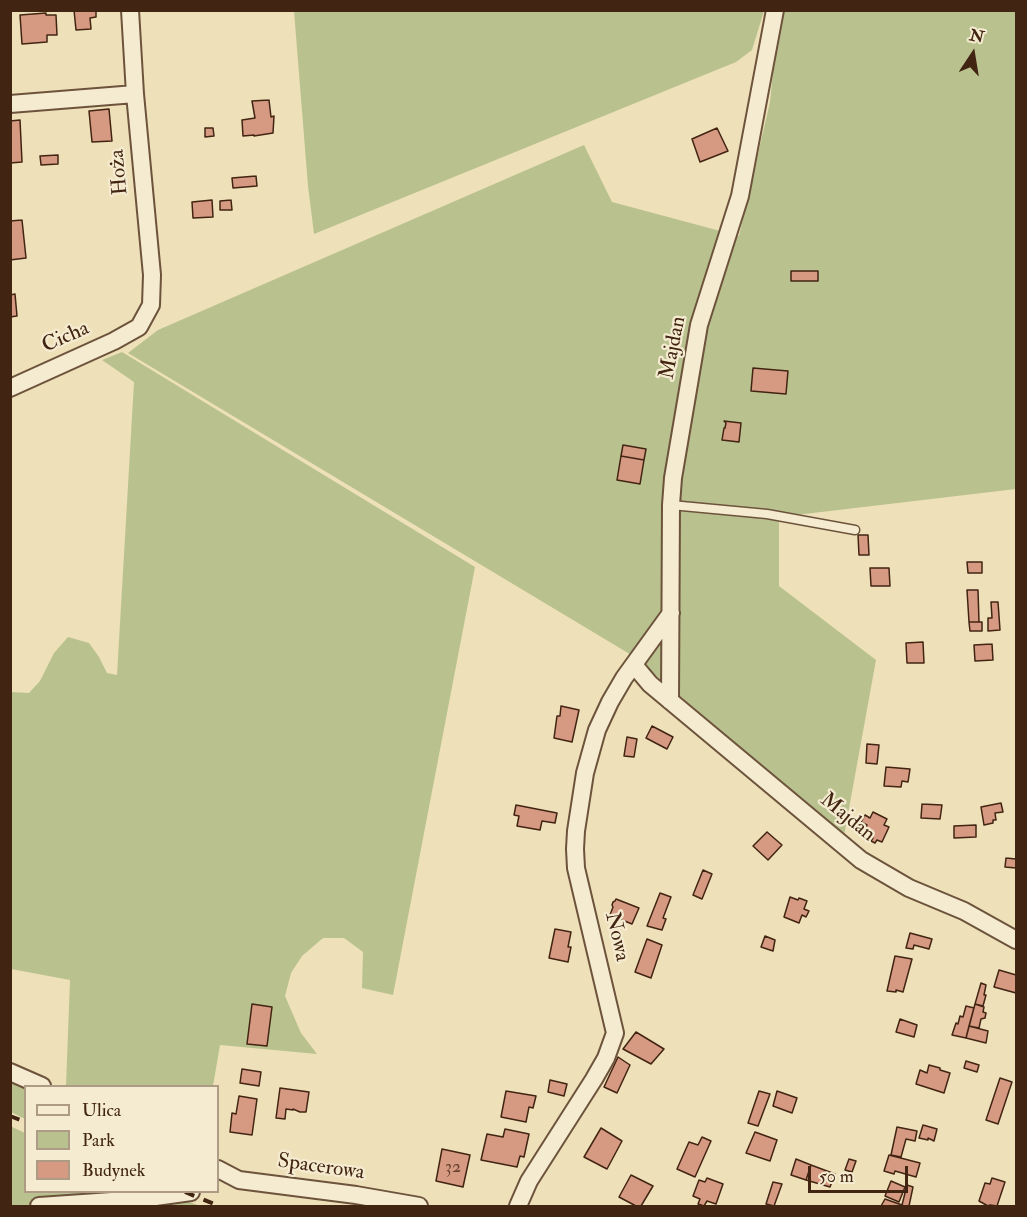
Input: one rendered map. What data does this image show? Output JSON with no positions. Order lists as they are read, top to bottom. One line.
{"streets":{"street":["Hoża","Cicha","Majdan","Nowa","Spacerowa"]},"crossings":[["Hoża","Cicha"],["Majdan","Nowa"]],"house_numbers":["32"],"legend":["Ulica","Park","Budynek"],"scale_bar":"50 m","north":"top"}
